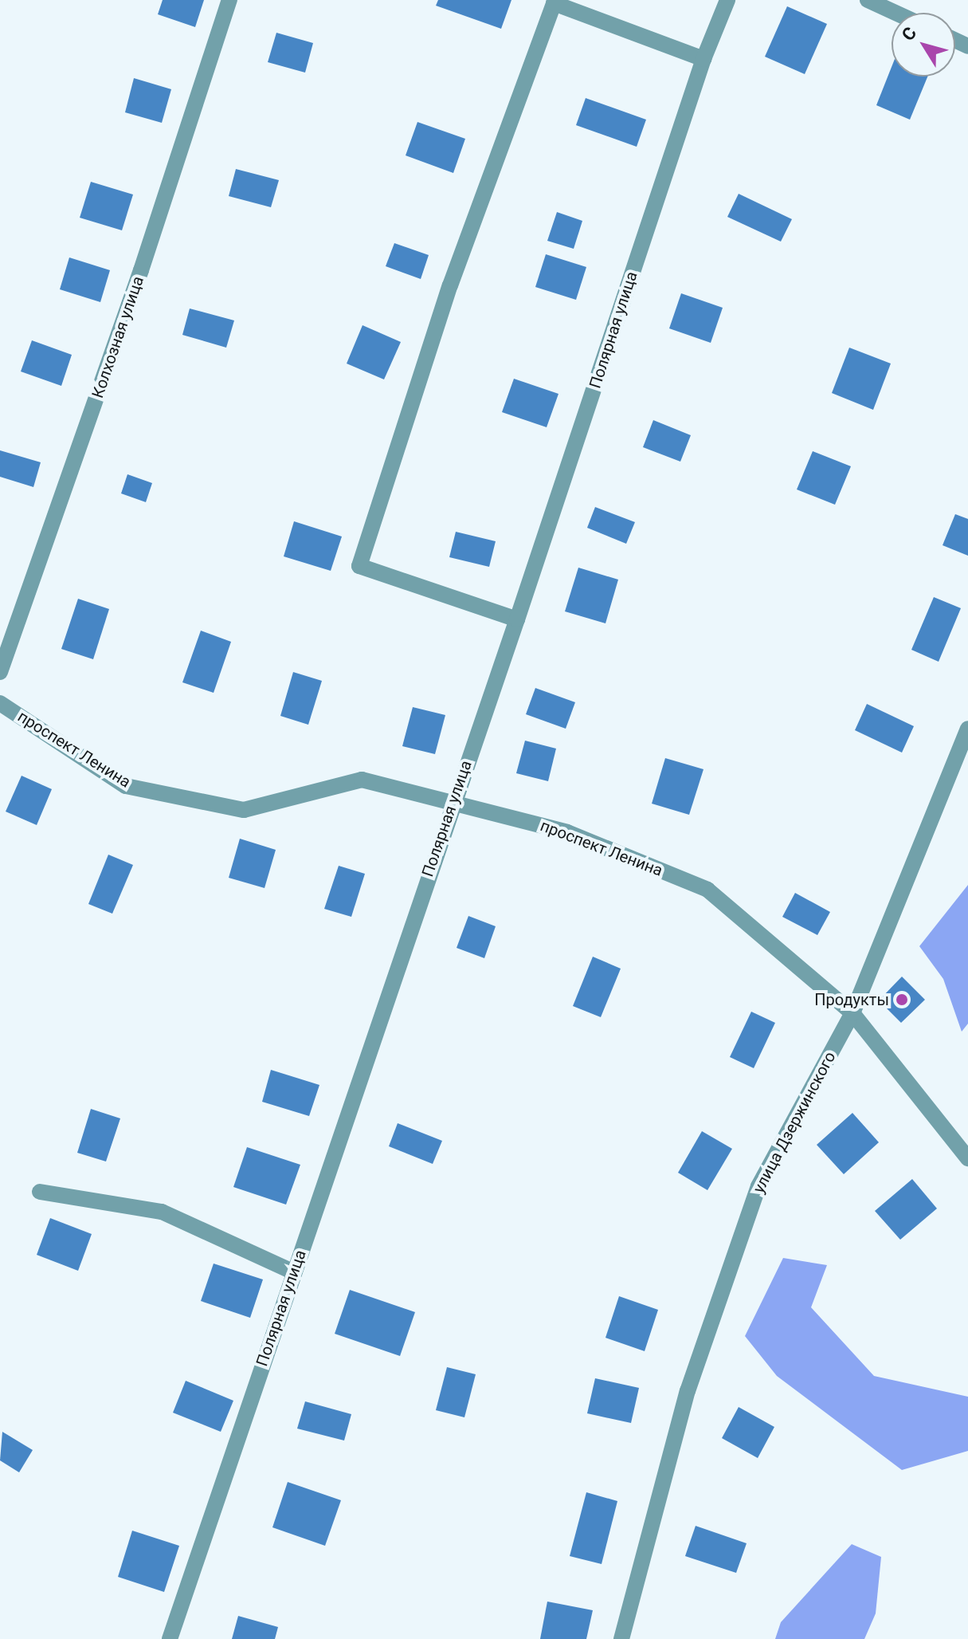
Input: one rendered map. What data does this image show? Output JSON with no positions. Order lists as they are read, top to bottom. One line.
{"streets":{"street":["Полярная улица","Колхозная улица","проспект Ленина","улица Дзержинского"]},"crossings":[["Полярная улица","проспект Ленина"],["проспект Ленина","улица Дзержинского"]],"places":["Продукты"],"north":"top left"}
